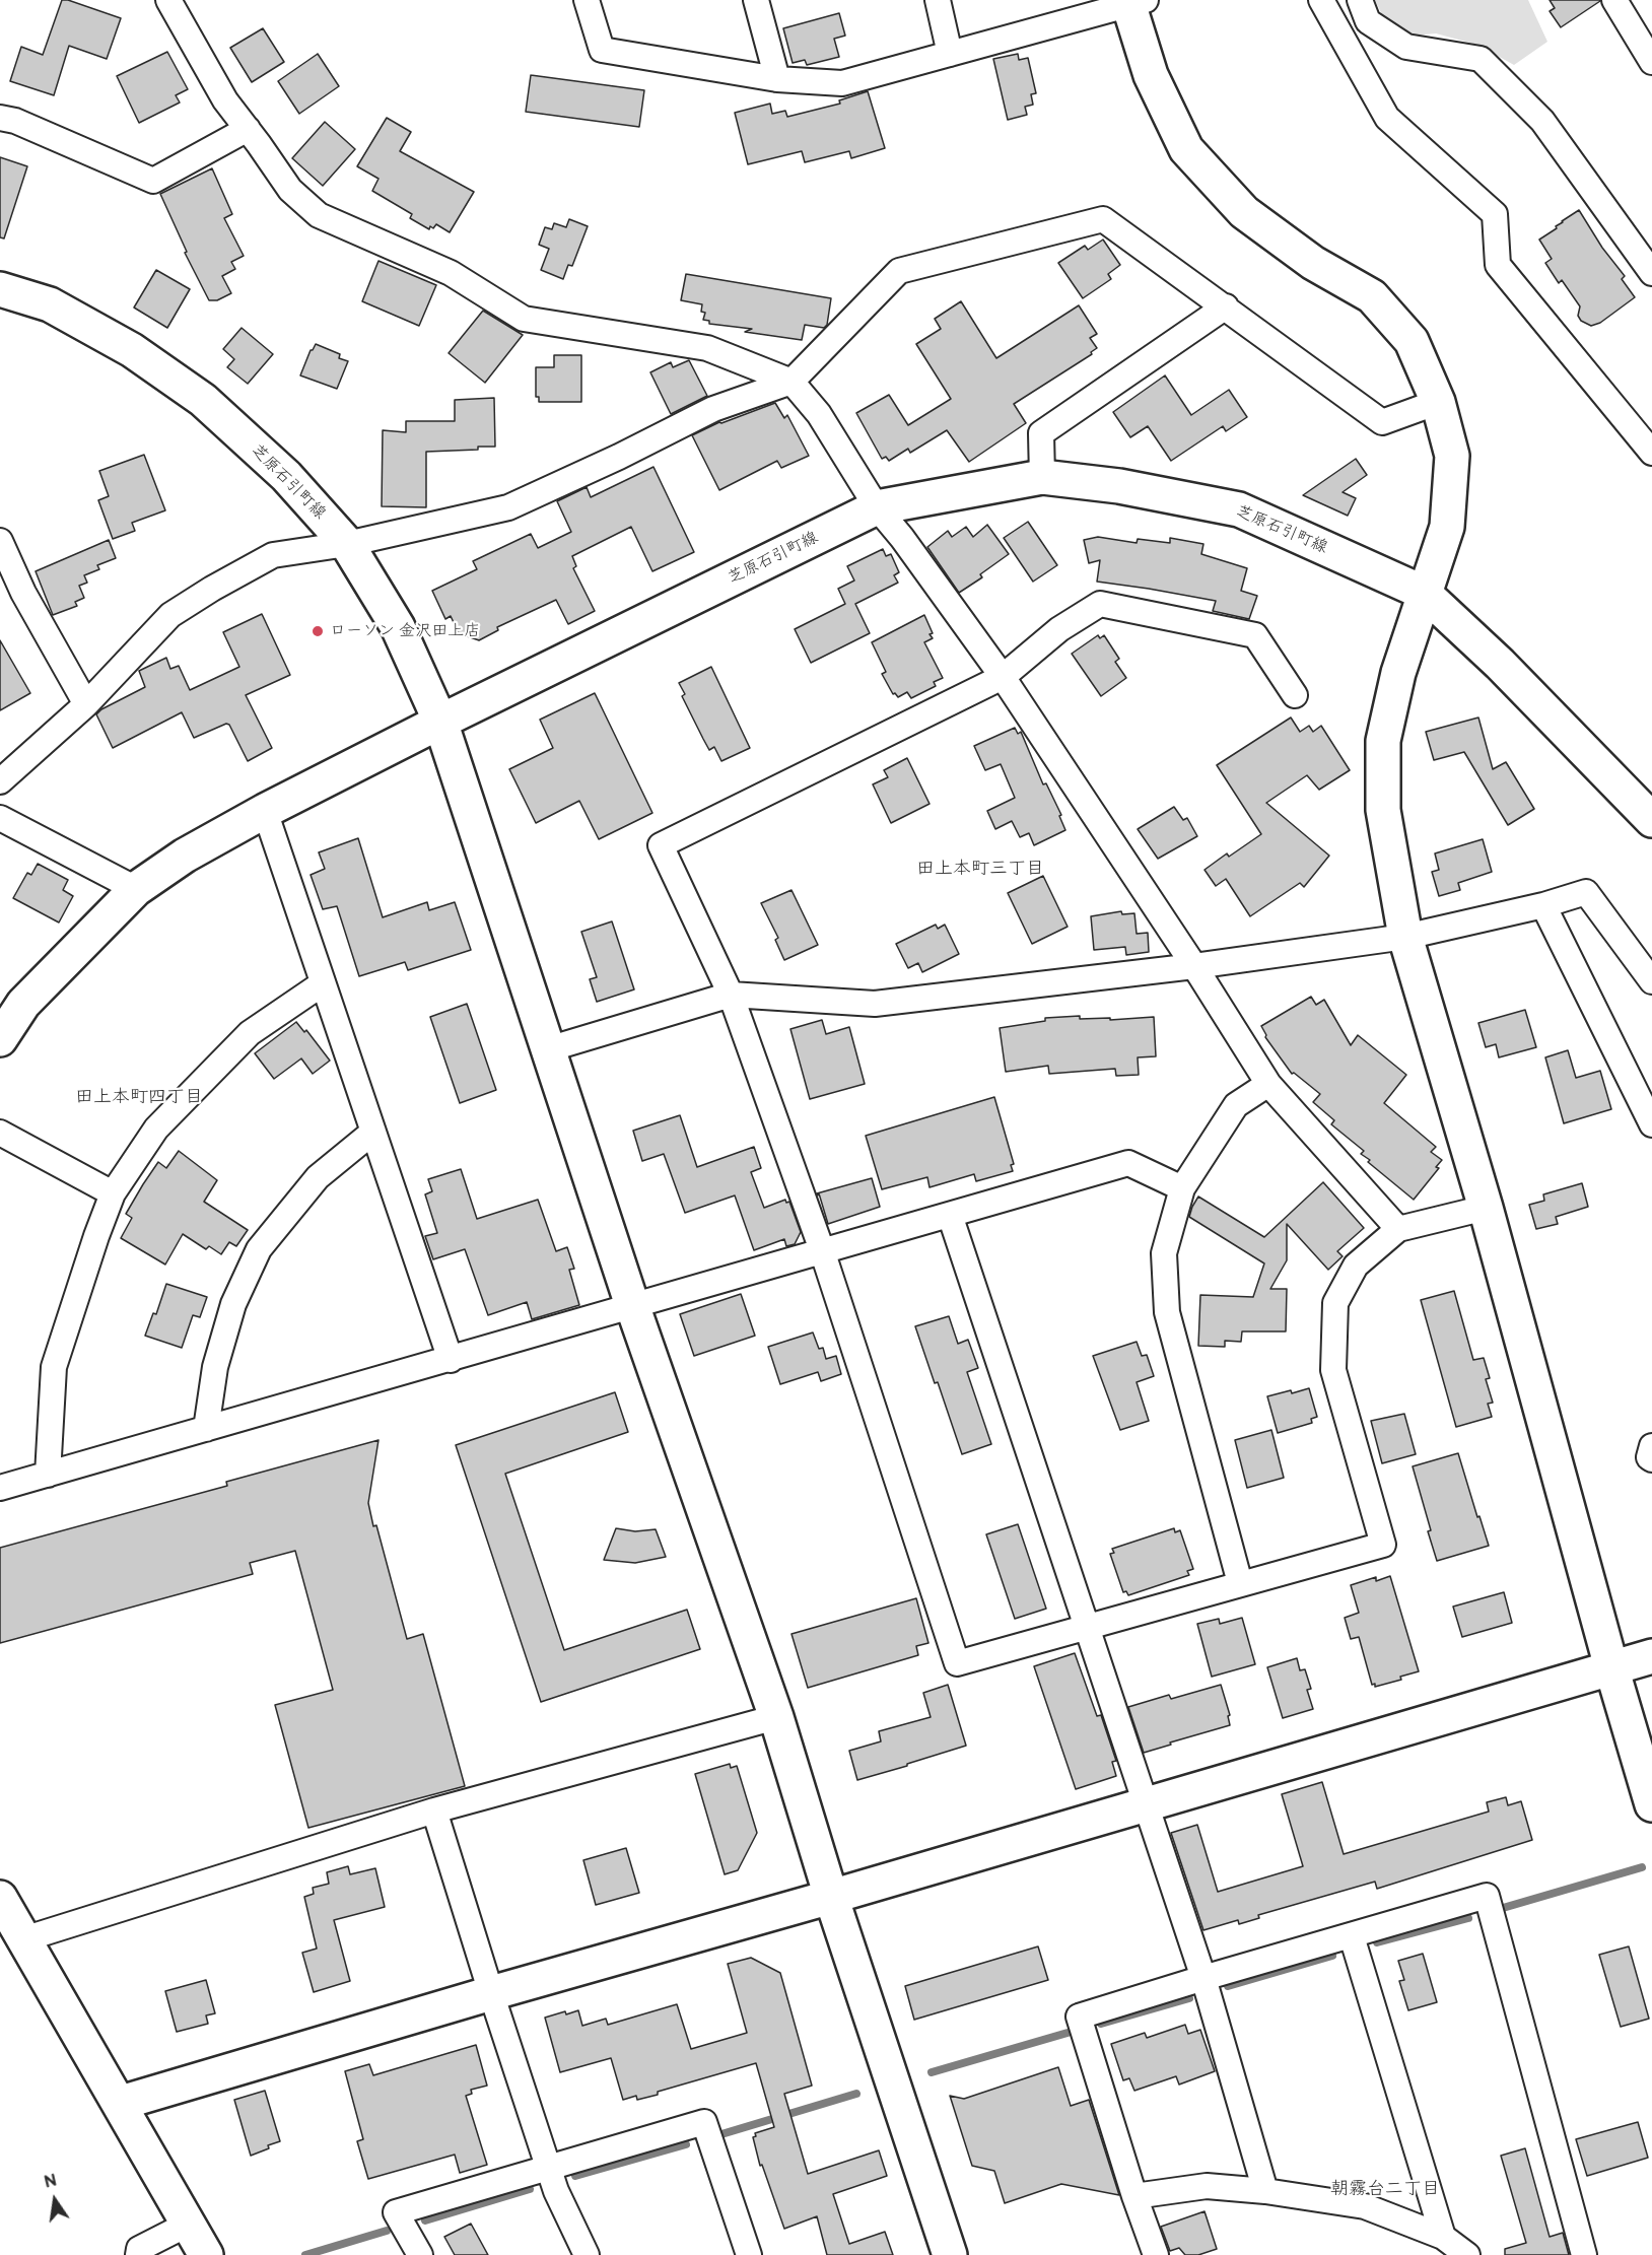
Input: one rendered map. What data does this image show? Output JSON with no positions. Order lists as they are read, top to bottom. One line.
{"streets":{"street":["芝原石引町線"]},"districts":["田上本町三丁目","田上本町四丁目","朝霧台二丁目"],"places":["ローソン 金沢田上店"],"north":"top"}
